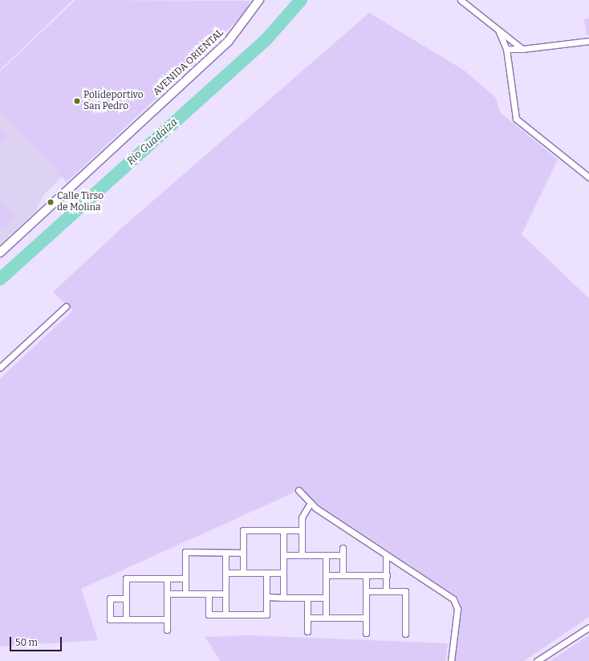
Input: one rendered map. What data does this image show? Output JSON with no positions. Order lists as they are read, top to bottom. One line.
{"streets":{"street":["AVENIDA ORIENTAL"]},"water":["Rio Guadaiza"],"places":["Polideportivo San Pedro","Calle Tirso de Molina"],"scale_bar":"50 m"}
